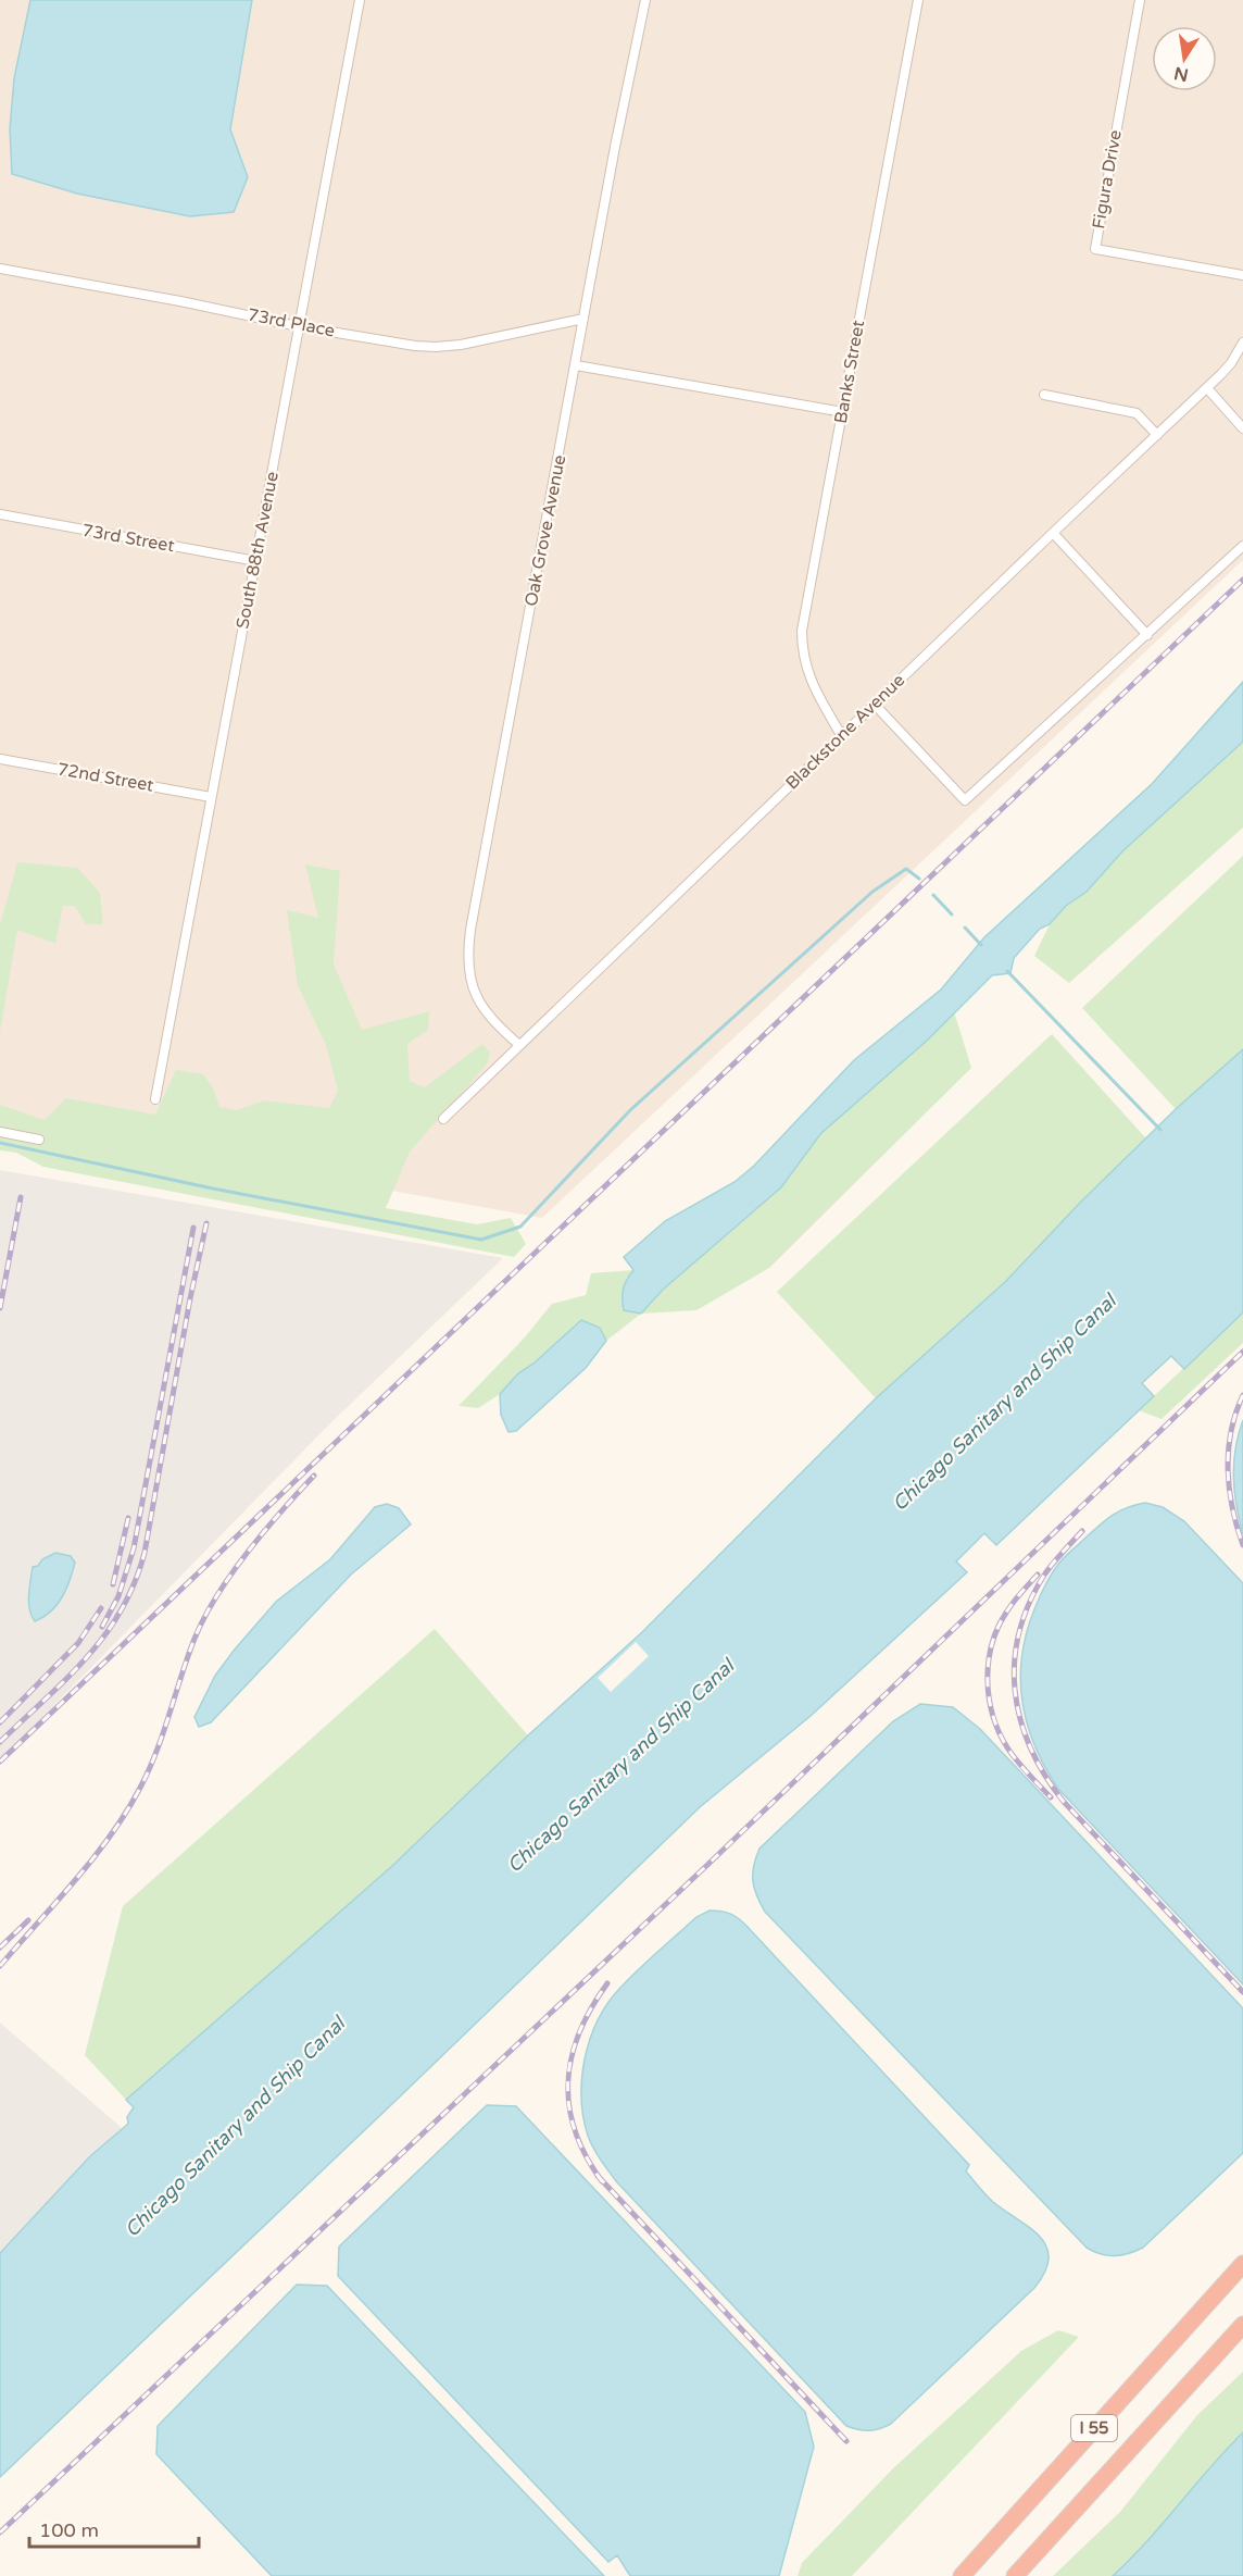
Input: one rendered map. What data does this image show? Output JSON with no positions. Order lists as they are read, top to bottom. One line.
{"streets":{"highway":["I 55"],"street":["Figura Drive","73rd Place","Banks Street","Oak Grove Avenue","73rd Street","South 88th Avenue","Blackstone Avenue","72nd Street"]},"crossings":[["73rd Place","Oak Grove Avenue"],["73rd Place","South 88th Avenue"],["Banks Street","Blackstone Avenue"],["Oak Grove Avenue","Blackstone Avenue"],["73rd Street","South 88th Avenue"],["South 88th Avenue","72nd Street"]],"water":["Chicago Sanitary and Ship Canal"],"scale_bar":"100 m","north":"bottom"}
